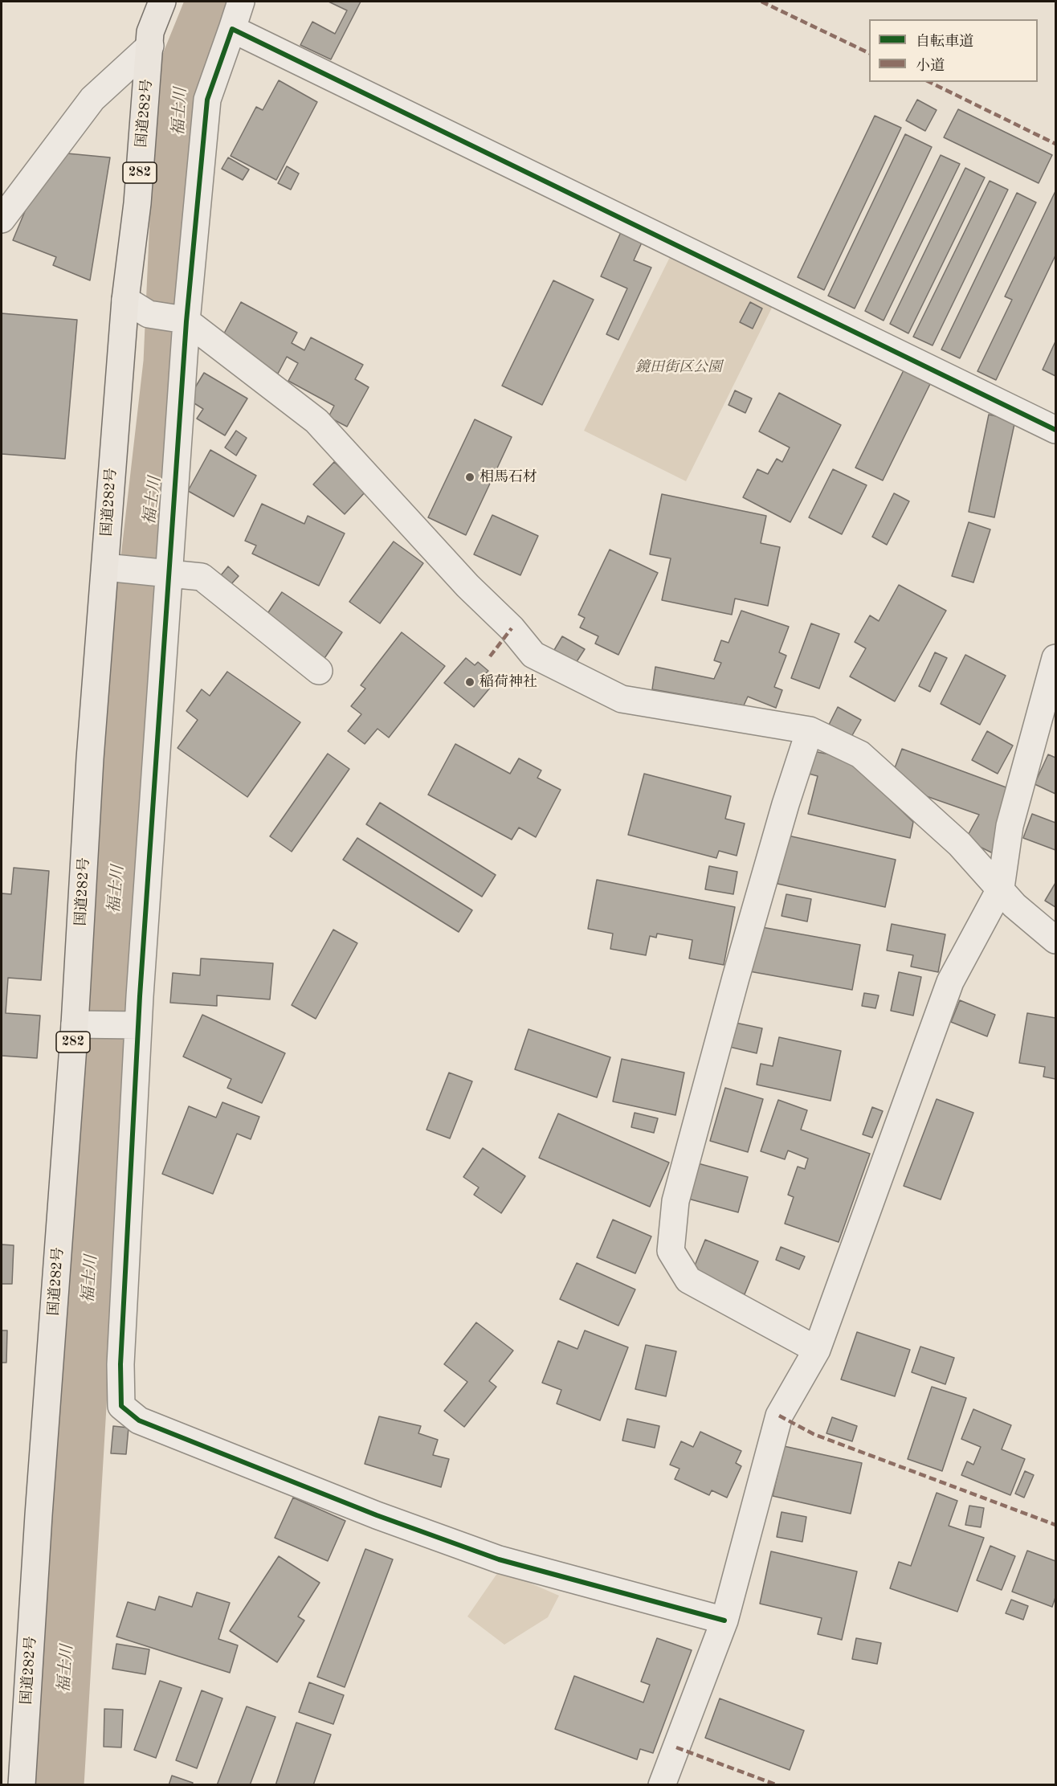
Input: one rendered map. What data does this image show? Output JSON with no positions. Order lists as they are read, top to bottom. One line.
{"streets":{"highway":["国道282号","282"]},"water":["福士川"],"parks":["鏡田街区公園"],"places":["相馬石材","稲荷神社"],"legend":["自転車道","小道"]}
